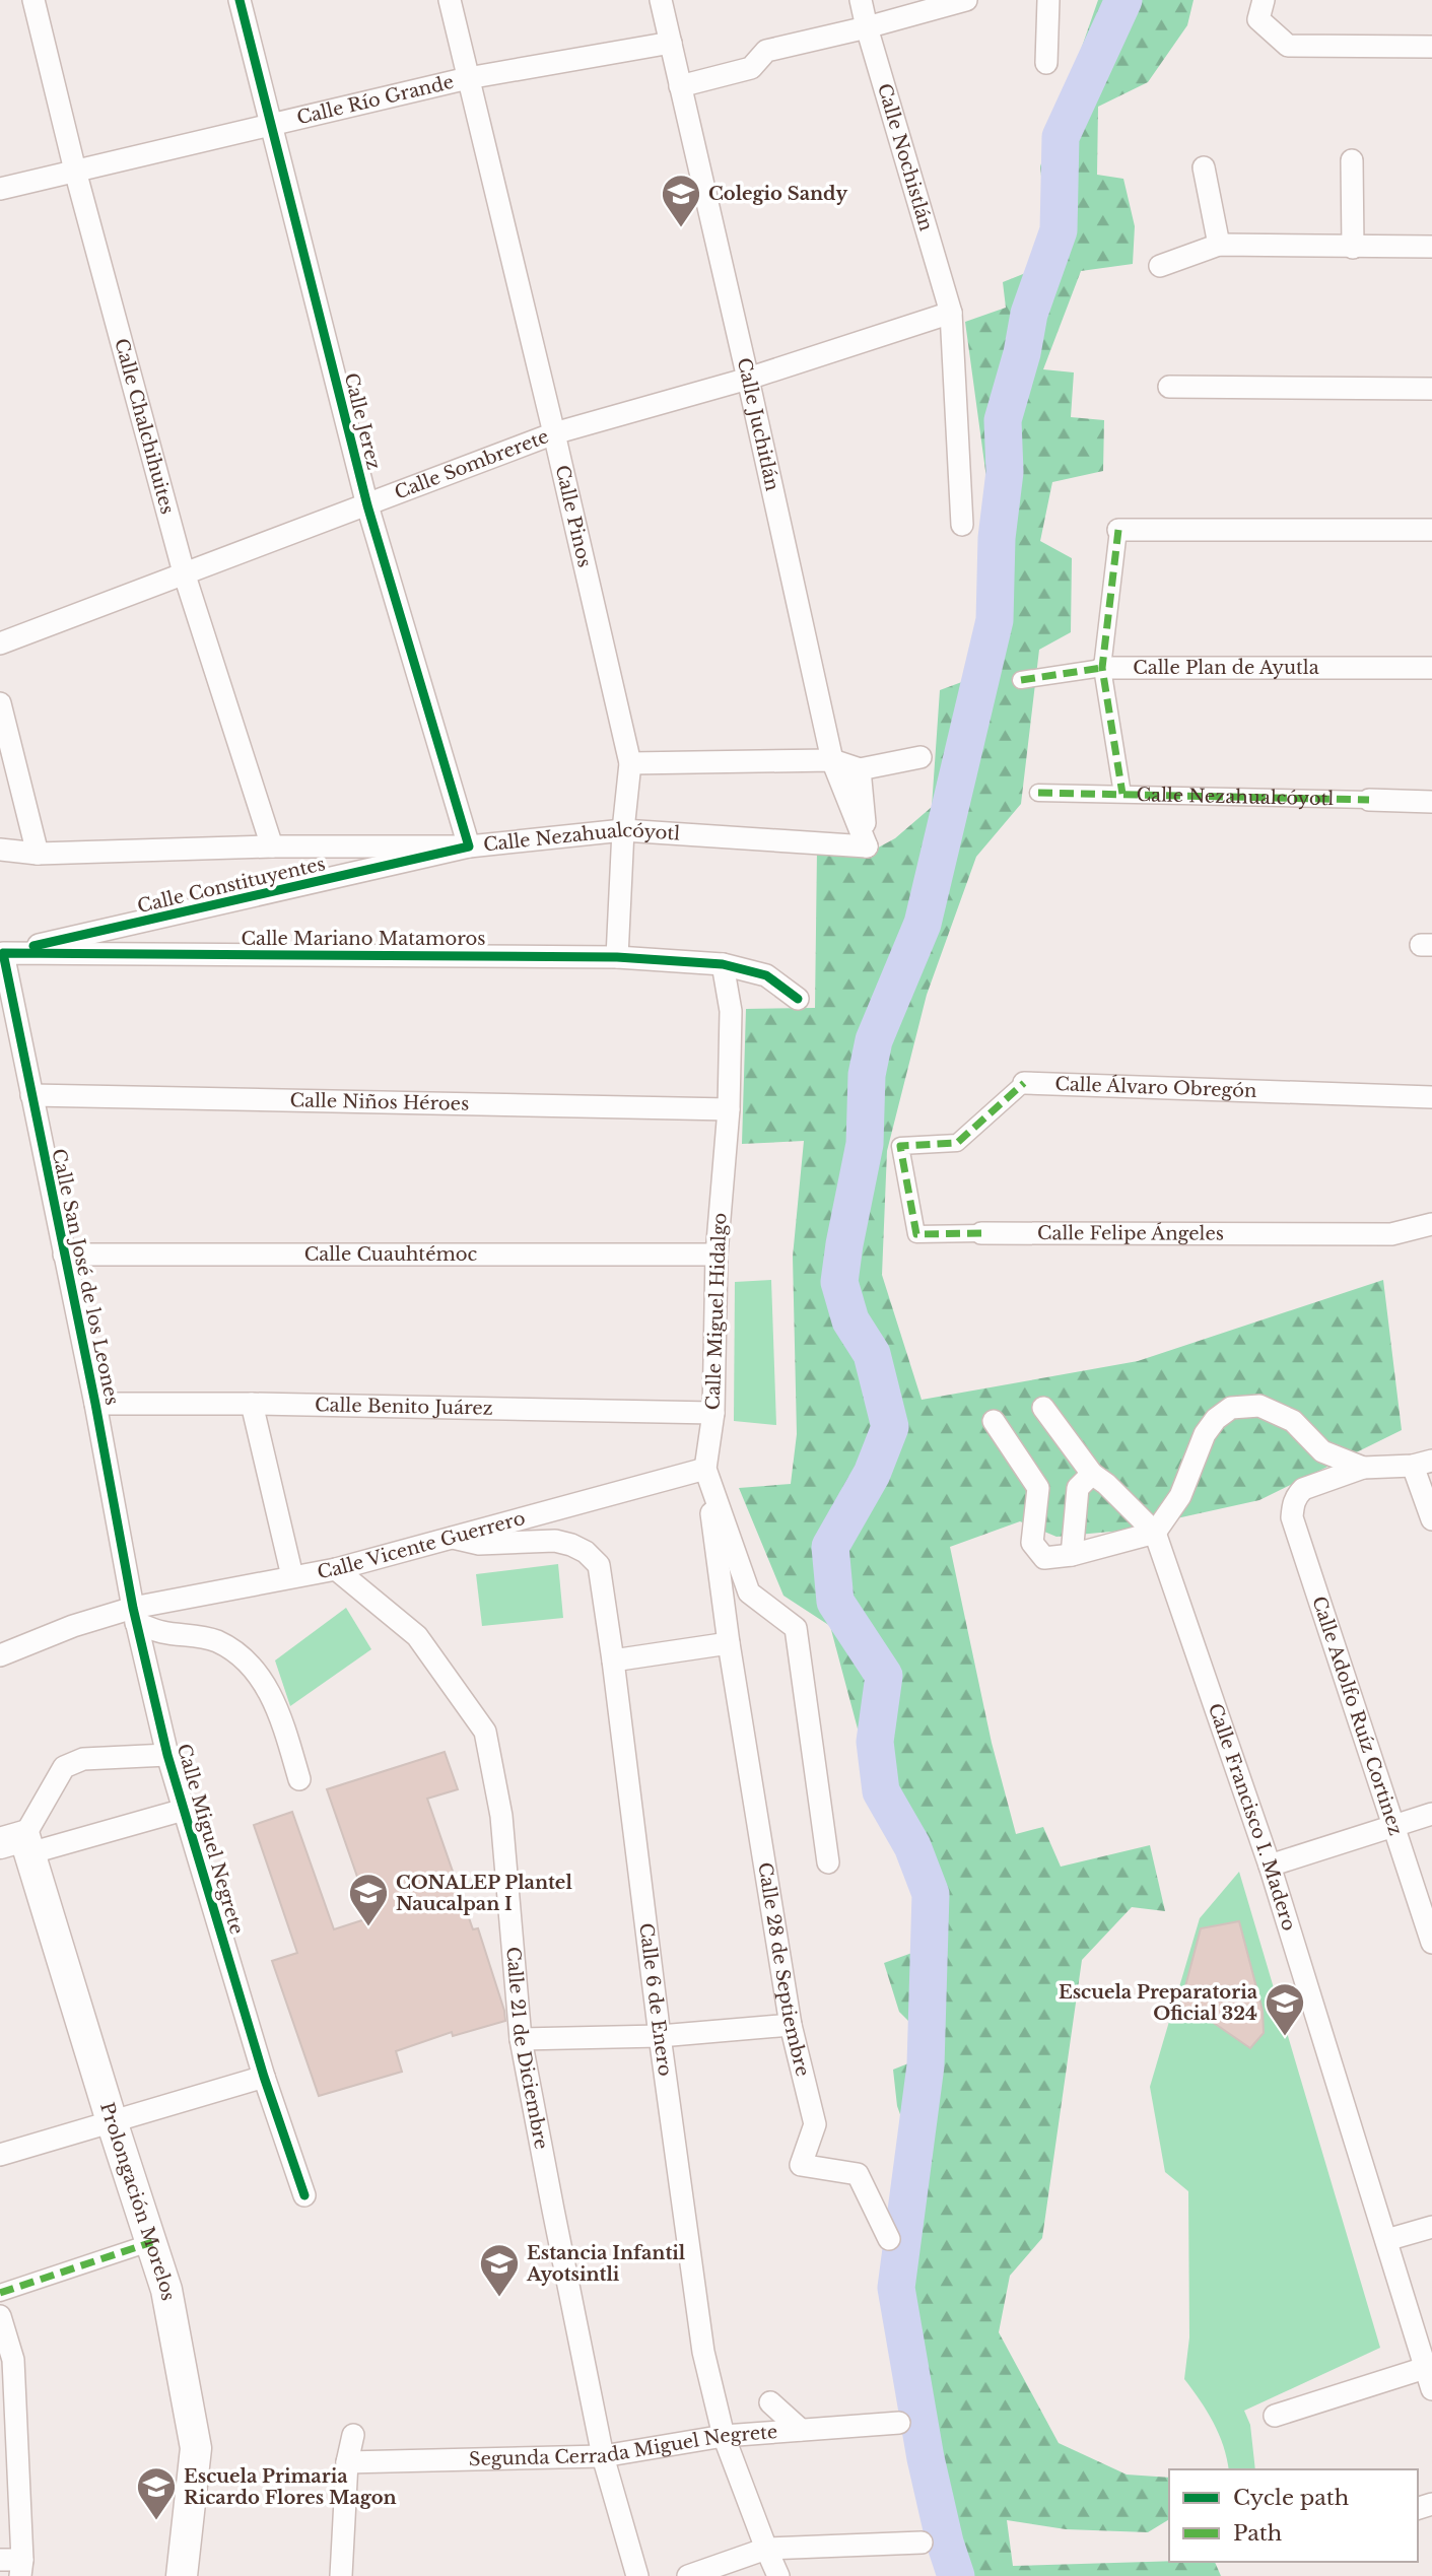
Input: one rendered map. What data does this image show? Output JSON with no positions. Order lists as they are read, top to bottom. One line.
{"streets":{"main road":["Prolongación Morelos"],"street":["Calle Río Grande","Calle Nochistlán","Calle Jerez","Calle Chalchihuites","Calle Juchitlán","Calle Sombrerete","Calle Pinos","Calle Plan de Ayutla","Calle Nezahualcóyotl","Calle Constituyentes","Calle Mariano Matamoros","Calle Álvaro Obregón","Calle Niños Héroes","Calle Felipe Ángeles","Calle Cuauhtémoc","Calle San José de los Leones","Calle Miguel Hidalgo","Calle Benito Juárez","Calle Vicente Guerrero","Calle Adolfo Ruíz Cortinez","Calle Francisco I. Madero","Calle Miguel Negrete","Calle 28 de Septiembre","Calle 6 de Enero","Calle 21 de Diciembre","Segunda Cerrada Miguel Negrete"]},"crossings":[["Calle Río Grande","Calle Jerez"],["Calle Río Grande","Calle Chalchihuites"],["Calle Río Grande","Calle Juchitlán"],["Calle Río Grande","Calle Pinos"],["Calle Nochistlán","Calle Sombrerete"],["Calle Jerez","Calle Sombrerete"],["Calle Jerez","Calle Nezahualcóyotl"],["Calle Jerez","Calle Constituyentes"],["Calle Chalchihuites","Calle Sombrerete"],["Calle Chalchihuites","Calle Nezahualcóyotl"],["Calle Juchitlán","Calle Sombrerete"],["Calle Juchitlán","Calle Nezahualcóyotl"],["Calle Sombrerete","Calle Pinos"],["Calle Pinos","Calle Nezahualcóyotl"],["Calle Pinos","Calle Mariano Matamoros"],["Calle Nezahualcóyotl","Calle Constituyentes"],["Calle Constituyentes","Calle Mariano Matamoros"],["Calle Constituyentes","Calle San José de los Leones"],["Calle Mariano Matamoros","Calle San José de los Leones"],["Calle Mariano Matamoros","Calle Miguel Hidalgo"],["Calle Álvaro Obregón","Calle Felipe Ángeles"],["Calle Niños Héroes","Calle San José de los Leones"],["Calle Niños Héroes","Calle Miguel Hidalgo"],["Calle Cuauhtémoc","Calle San José de los Leones"],["Calle Cuauhtémoc","Calle Miguel Hidalgo"],["Calle San José de los Leones","Calle Benito Juárez"],["Calle San José de los Leones","Calle Vicente Guerrero"],["Calle San José de los Leones","Calle Miguel Negrete"],["Calle Miguel Hidalgo","Calle Benito Juárez"],["Calle Miguel Hidalgo","Calle Vicente Guerrero"],["Calle Miguel Hidalgo","Calle 28 de Septiembre"],["Calle Vicente Guerrero","Calle Miguel Negrete"],["Calle Vicente Guerrero","Calle 28 de Septiembre"],["Calle Vicente Guerrero","Calle 6 de Enero"],["Calle Vicente Guerrero","Calle 21 de Diciembre"],["Calle 6 de Enero","Segunda Cerrada Miguel Negrete"],["Calle 21 de Diciembre","Segunda Cerrada Miguel Negrete"]],"places":{"school or university":["Colegio Sandy","CONALEP Plantel Naucalpan I","Escuela Preparatoria Oficial 324","Estancia Infantil Ayotsintli","Escuela Primaria Ricardo Flores Magon"]},"legend":["Cycle path","Path"]}
